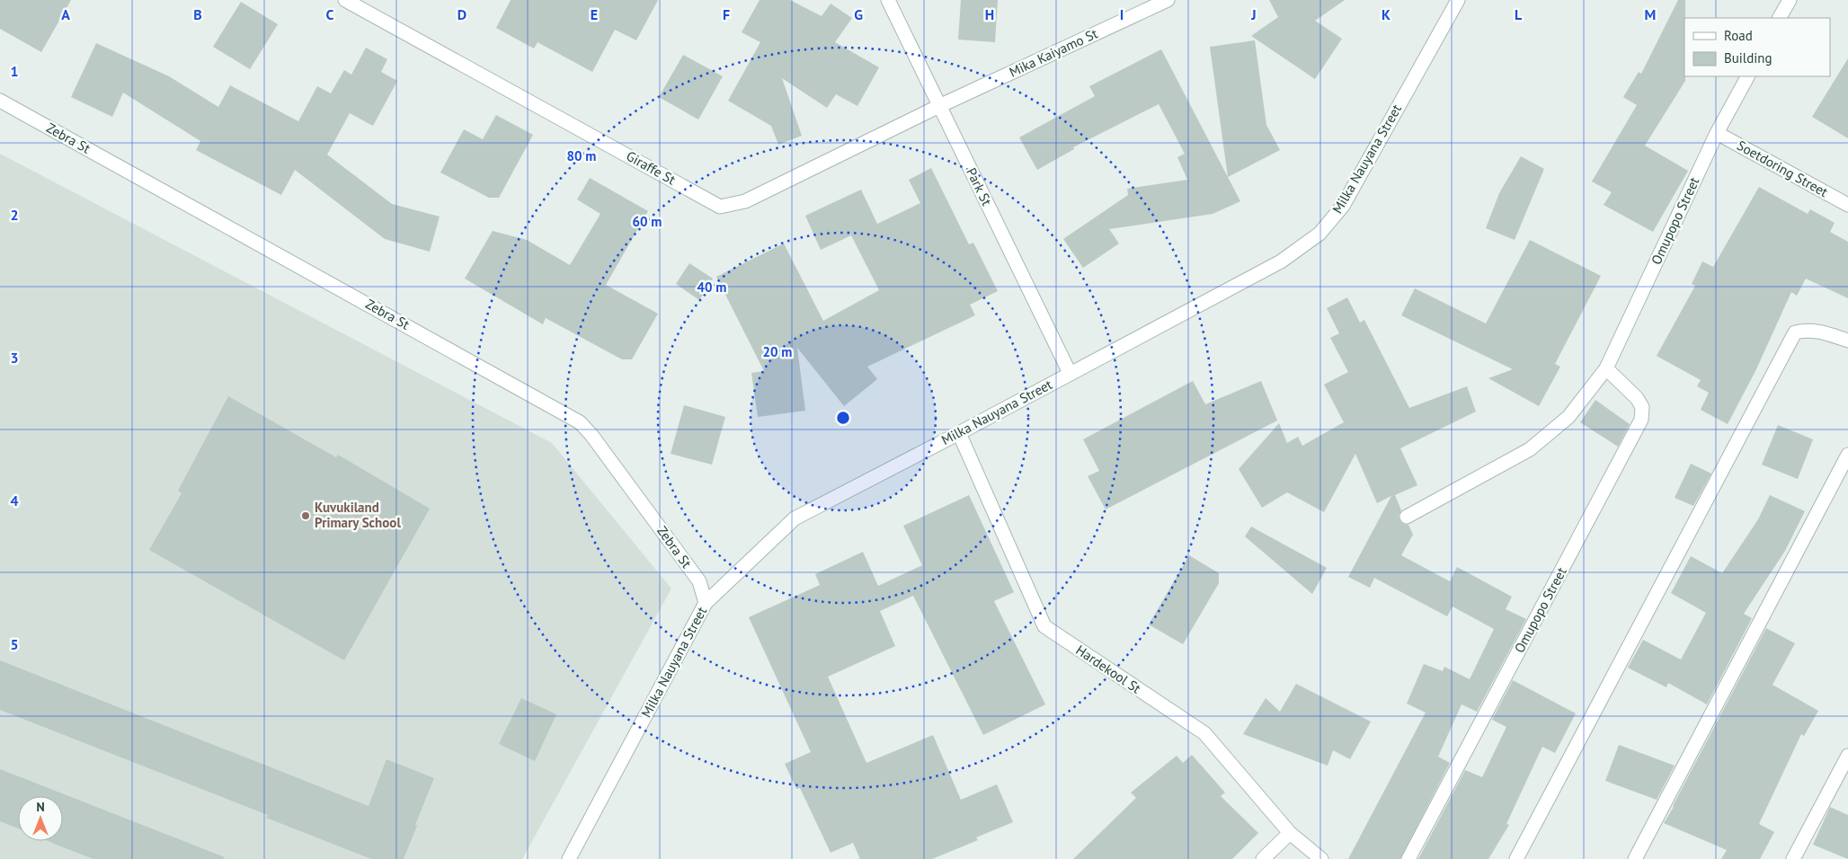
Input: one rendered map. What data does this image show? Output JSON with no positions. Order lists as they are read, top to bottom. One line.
{"streets":{"street":["Mika Kaiyamo St","Zebra St","Milka Nauyana Street","Giraffe St","Soetdoring Street","Park St","Omupopo Street","Hardekool St"]},"crossings":[["Mika Kaiyamo St","Giraffe St"],["Mika Kaiyamo St","Park St"],["Zebra St","Milka Nauyana Street"],["Milka Nauyana Street","Park St"],["Milka Nauyana Street","Hardekool St"],["Giraffe St","Park St"],["Soetdoring Street","Omupopo Street"]],"places":["Kuvukiland Primary School"],"legend":["Road","Building"],"north":"top","grid":{"columns":["A","B","C","D","E","F","G","H","I","J","K","L","M"],"rows":["1","2","3","4","5"]},"rings":["80 m","60 m","40 m","20 m"]}
